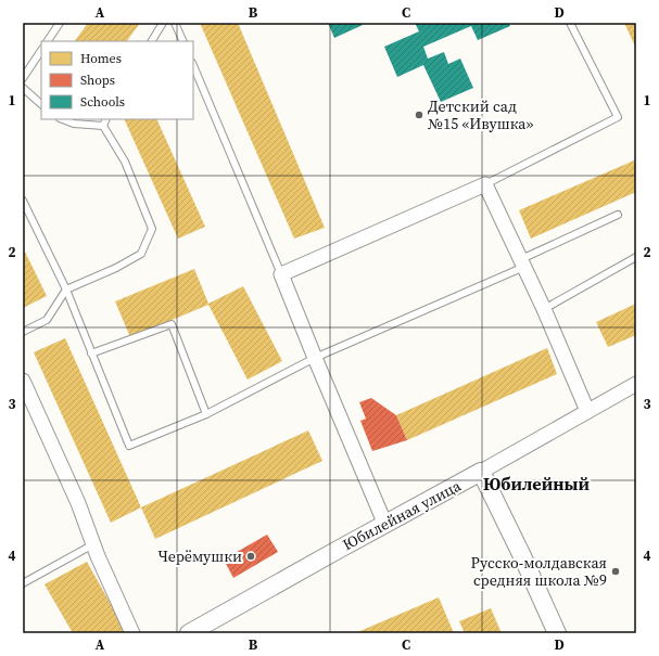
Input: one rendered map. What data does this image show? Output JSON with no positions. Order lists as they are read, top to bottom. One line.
{"streets":{"street":["Юбилейная улица"]},"districts":["Юбилейный"],"places":["Детский сад №15 «Ивушка»","Черёмушки","Русско-молдавская средняя школа №9"],"legend":["Homes","Shops","Schools"],"grid":{"columns":["A","B","C","D"],"rows":["1","2","3","4"]}}
